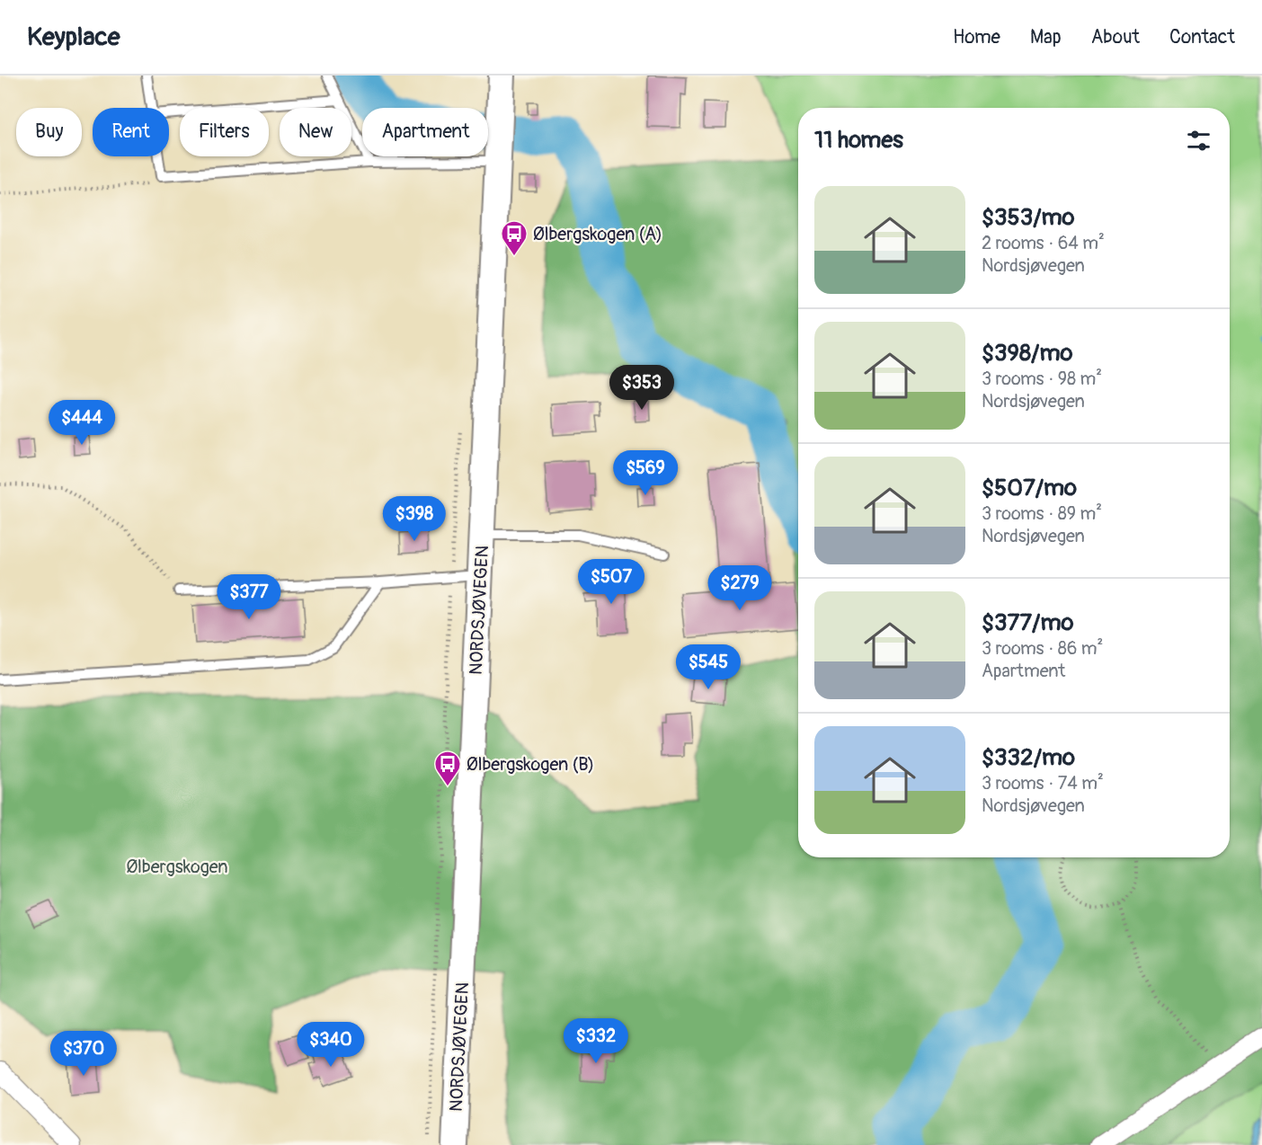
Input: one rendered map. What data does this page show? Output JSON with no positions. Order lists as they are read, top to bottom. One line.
{"streets":{"main road":["NORDSJØVEGEN"]},"parks":["Ølbergskogen"],"places":{"bus stop":["Ølbergskogen (A)","Ølbergskogen (B)"]},"page":{"header":"Keyplace","nav":["Home","Map","About","Contact"],"chip":["Buy","Rent","Filters","New","Apartment"],"heading":"11 homes","list":[{"name":"$353/mo","note":"2 rooms · 64 m² · Nordsjøvegen"},{"name":"$398/mo","note":"3 rooms · 98 m² · Nordsjøvegen"},{"name":"$507/mo","note":"3 rooms · 89 m² · Nordsjøvegen"},{"name":"$377/mo","note":"3 rooms · 86 m² · Apartment"},{"name":"$332/mo","note":"3 rooms · 74 m² · Nordsjøvegen"}],"price":["$353","$444","$569","$398","$507","$279","$377","$545","$332","$340","$370"]}}
